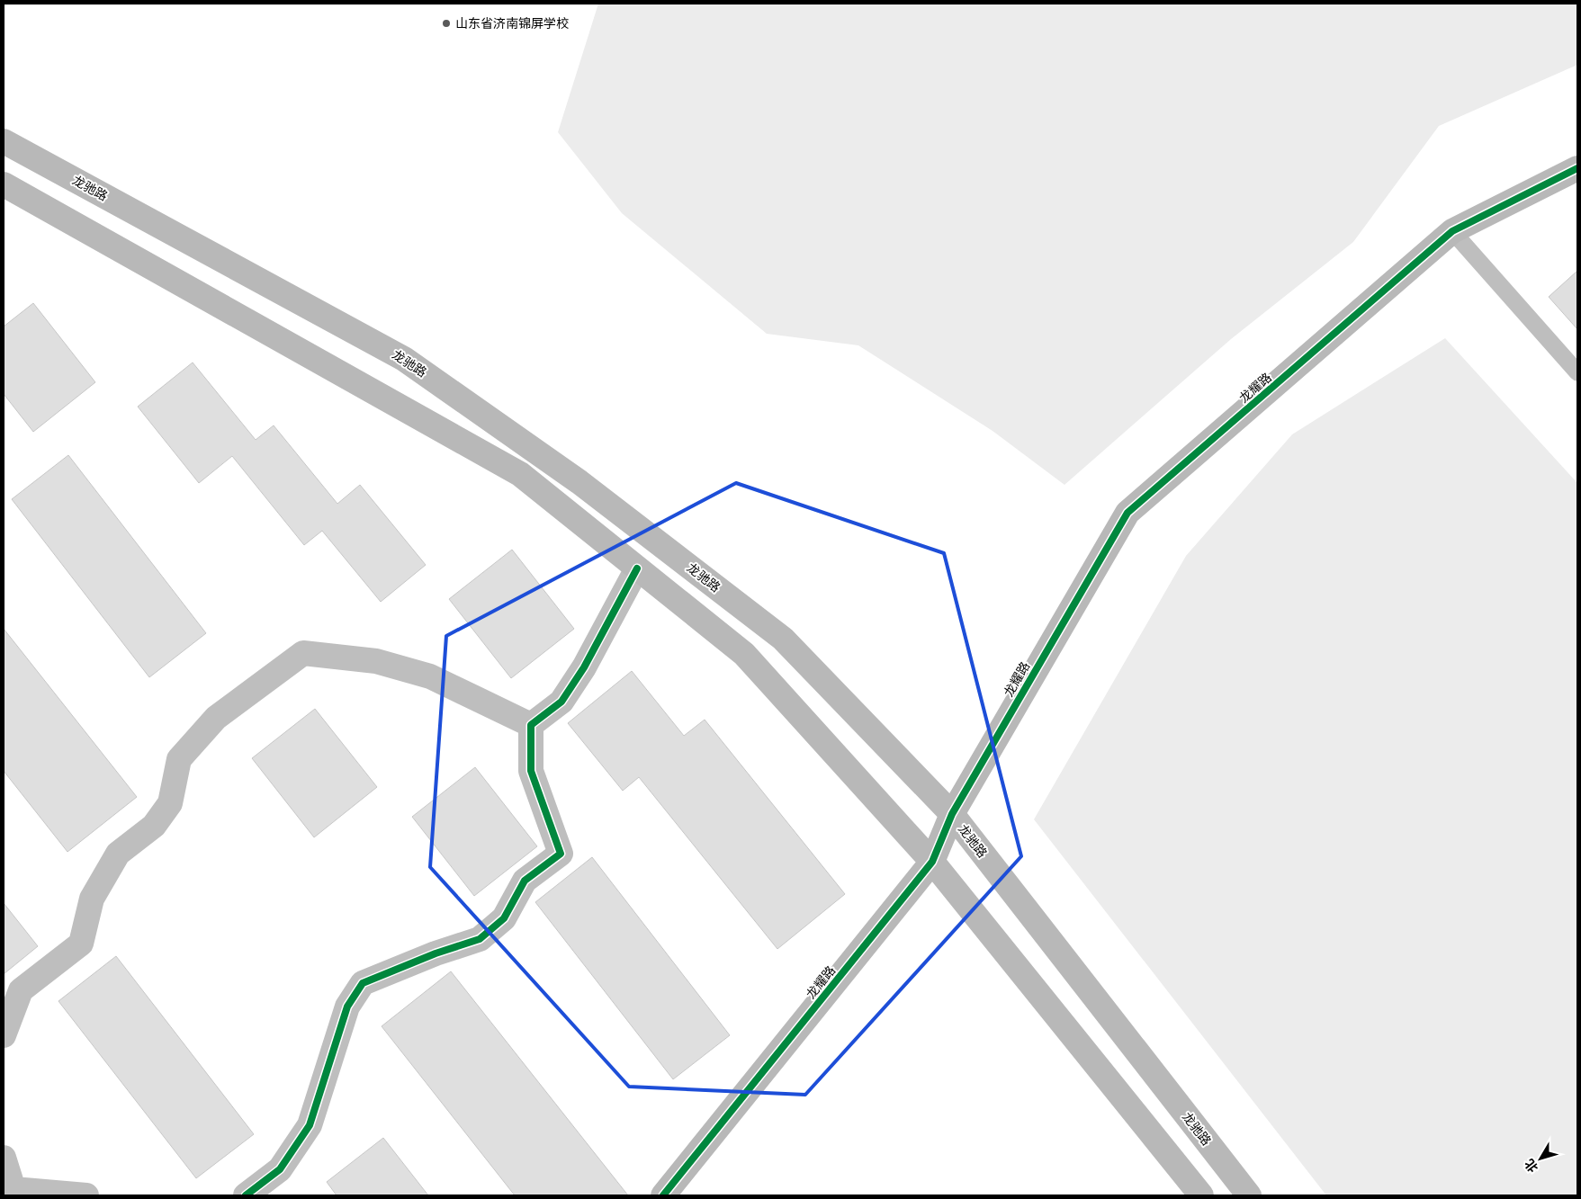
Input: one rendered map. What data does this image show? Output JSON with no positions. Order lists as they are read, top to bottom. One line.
{"streets":{"main road":["龙驰路","龙耀路"]},"crossings":[["龙驰路","龙耀路"]],"places":["山东省济南锦屏学校"],"north":"bottom left"}
